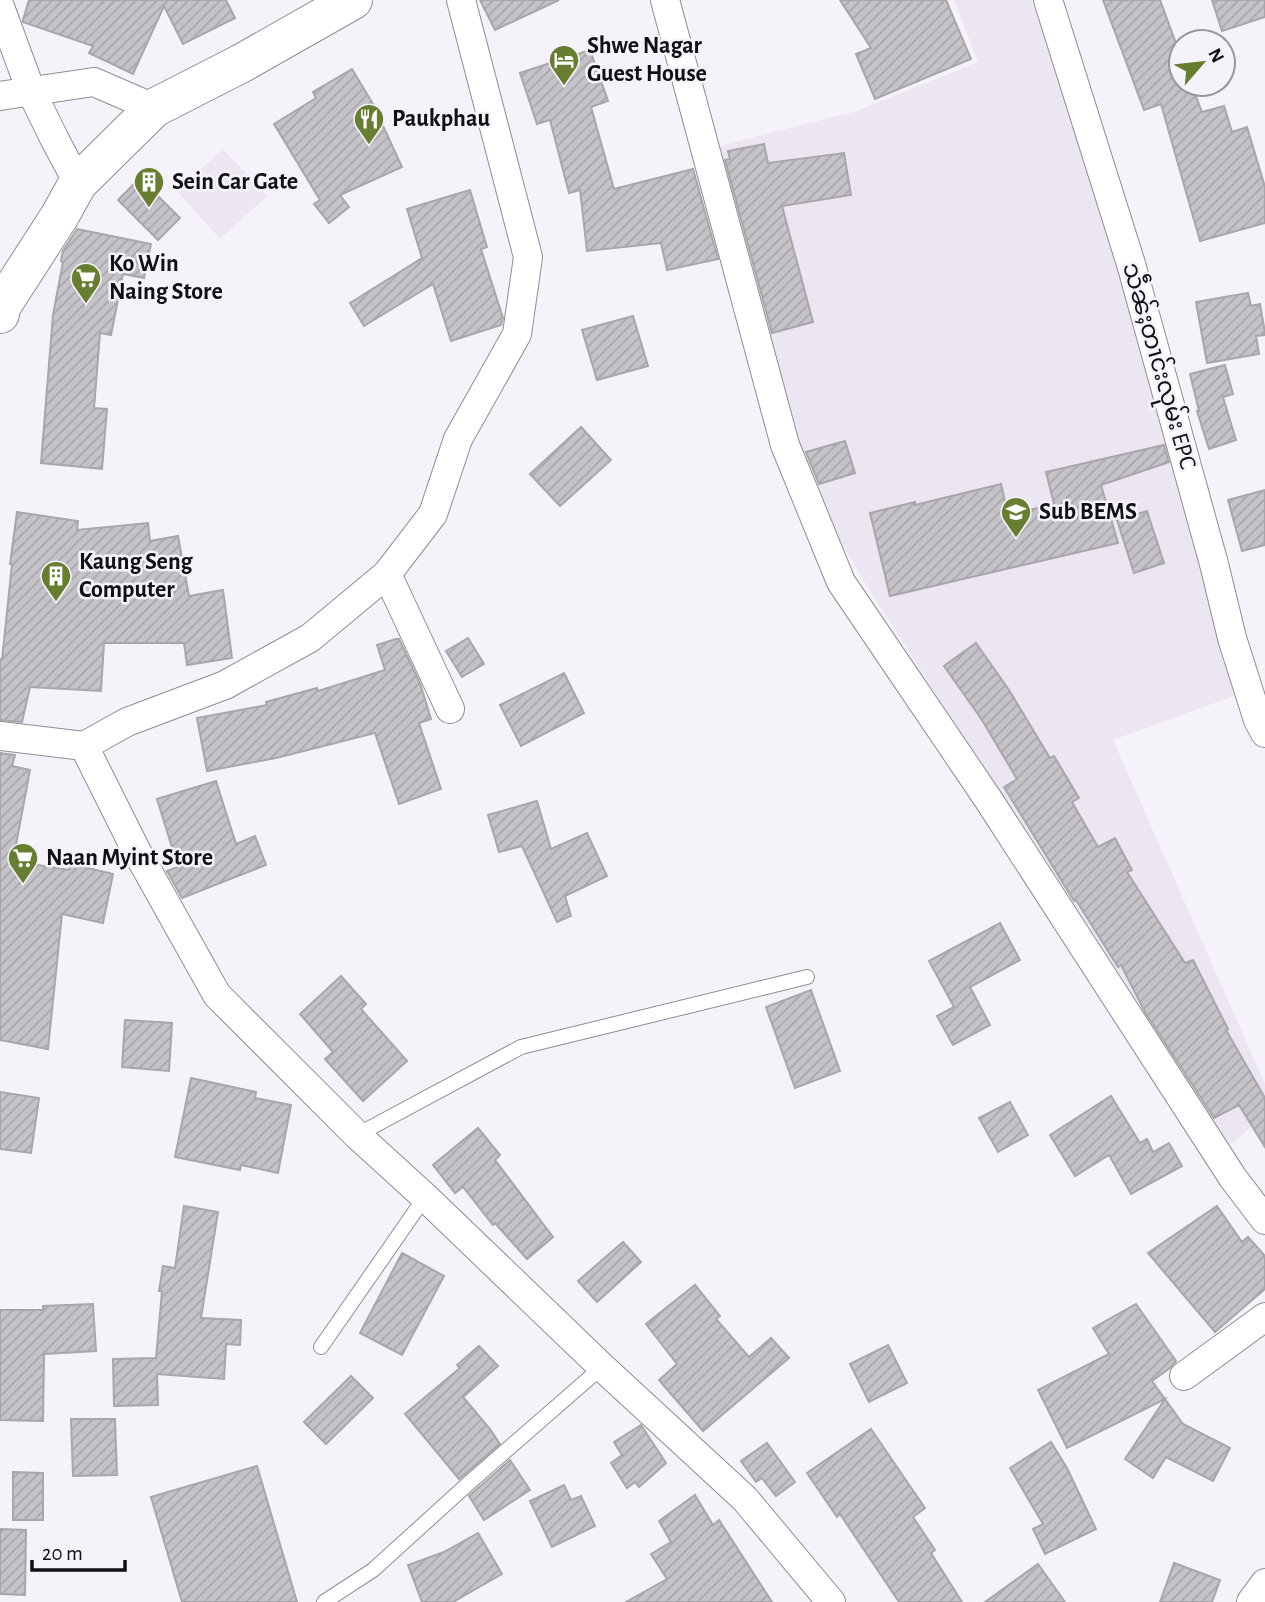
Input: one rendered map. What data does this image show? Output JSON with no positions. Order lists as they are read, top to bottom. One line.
{"streets":{"street":["သဵၼ်ႈတၢင်းလုမ်း EPC"]},"places":{"hotel":["Shwe Nagar Guest House"],"restaurant":["Paukphau"],"building":["Sein Car Gate","Kaung Seng Computer"],"supermarket":["Ko Win Naing Store","Naan Myint Store"],"school or university":["Sub BEMS"]},"scale_bar":"20 m","north":"top right"}
